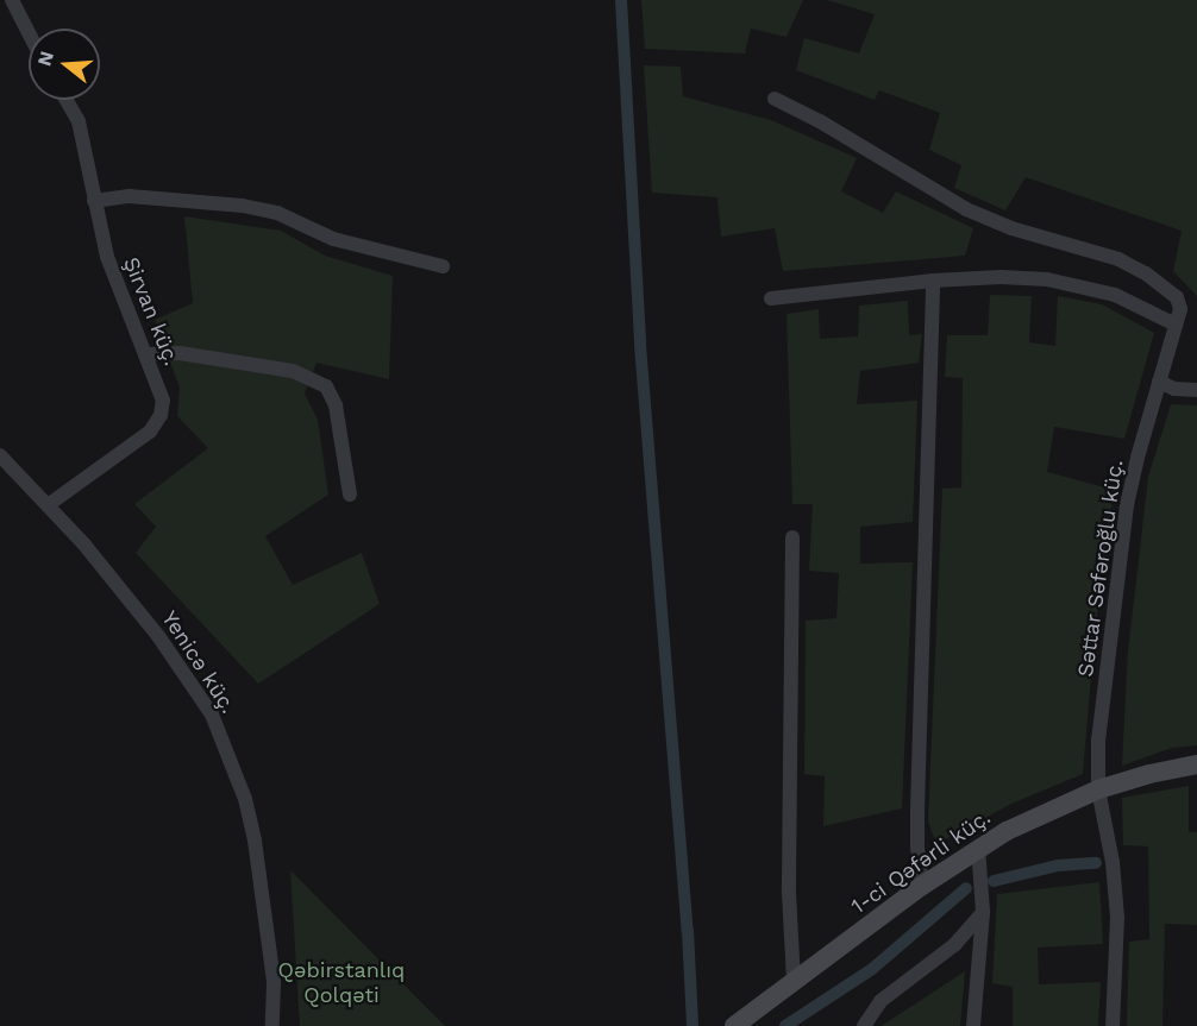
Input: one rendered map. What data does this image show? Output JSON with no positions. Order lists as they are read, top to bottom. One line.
{"streets":{"street":["Şirvan küç.","Səttar Səfəroğlu küç.","Yenicə küç.","1-ci Qəfərli küç."]},"crossings":[["Şirvan küç.","Yenicə küç."],["Səttar Səfəroğlu küç.","1-ci Qəfərli küç."]],"parks":["Qəbirstanlıq Qolqəti"],"north":"left"}
